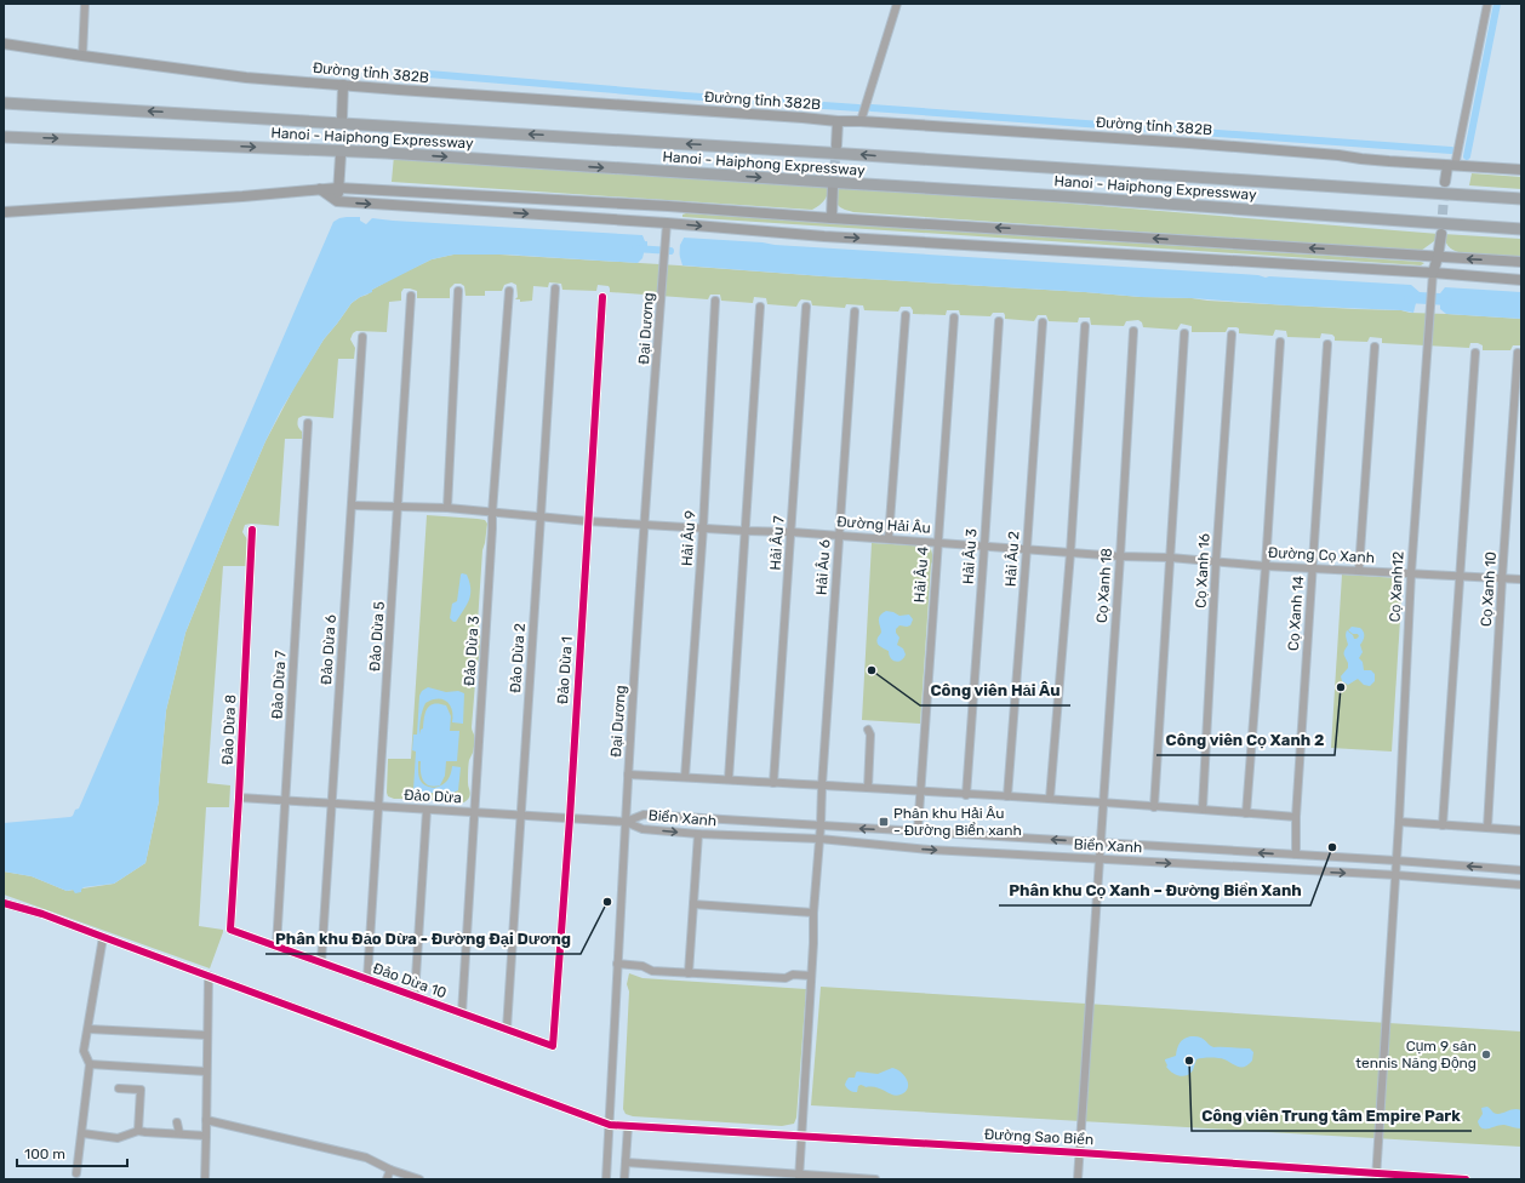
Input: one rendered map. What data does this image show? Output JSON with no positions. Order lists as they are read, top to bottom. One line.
{"streets":{"highway":["Hanoi - Haiphong Expressway"],"main road":["Đường tỉnh 382B"],"street":["Đại Dương","Đường Hải Âu","Hải Âu 9","Hải Âu 7","Đường Cọ Xanh","Hải Âu 3","Hải Âu 2","Hải Âu 6","Cọ Xanh 16","Hải Âu 4","Cọ Xanh 18","Cọ Xanh12","Cọ Xanh 10","Cọ Xanh 14","Đảo Dừa 5","Đảo Dừa 6","Đảo Dừa 3","Đảo Dừa 2","Đảo Dừa 1","Đảo Dừa 7","Đảo Dừa 8","Đảo Dừa","Biển Xanh","Đảo Dừa 10","Đường Sao Biển"]},"crossings":[["Đại Dương","Đường Hải Âu"],["Đại Dương","Đảo Dừa"],["Đại Dương","Biển Xanh"],["Đại Dương","Đường Sao Biển"],["Đường Hải Âu","Hải Âu 9"],["Đường Hải Âu","Hải Âu 7"],["Đường Hải Âu","Đường Cọ Xanh"],["Đường Hải Âu","Hải Âu 3"],["Đường Hải Âu","Hải Âu 2"],["Đường Hải Âu","Hải Âu 6"],["Đường Hải Âu","Hải Âu 4"],["Đường Hải Âu","Cọ Xanh 18"],["Đường Hải Âu","Đảo Dừa 5"],["Đường Hải Âu","Đảo Dừa 6"],["Đường Hải Âu","Đảo Dừa 3"],["Đường Hải Âu","Đảo Dừa 2"],["Đường Hải Âu","Đảo Dừa 1"],["Đường Cọ Xanh","Cọ Xanh 16"],["Đường Cọ Xanh","Cọ Xanh 18"],["Đường Cọ Xanh","Cọ Xanh12"],["Đường Cọ Xanh","Cọ Xanh 10"],["Đường Cọ Xanh","Cọ Xanh 14"],["Hải Âu 6","Biển Xanh"],["Hải Âu 4","Biển Xanh"],["Cọ Xanh 18","Biển Xanh"],["Cọ Xanh 18","Đường Sao Biển"],["Cọ Xanh12","Biển Xanh"],["Cọ Xanh 14","Biển Xanh"],["Đảo Dừa 5","Đảo Dừa"],["Đảo Dừa 5","Đảo Dừa 10"],["Đảo Dừa 6","Đảo Dừa"],["Đảo Dừa 6","Đảo Dừa 10"],["Đảo Dừa 3","Đảo Dừa"],["Đảo Dừa 3","Đảo Dừa 10"],["Đảo Dừa 2","Đảo Dừa"],["Đảo Dừa 2","Đảo Dừa 10"],["Đảo Dừa 1","Đảo Dừa"],["Đảo Dừa 1","Đảo Dừa 10"],["Đảo Dừa 7","Đảo Dừa"],["Đảo Dừa 7","Đảo Dừa 10"],["Đảo Dừa 8","Đảo Dừa"],["Đảo Dừa 8","Đảo Dừa 10"],["Đảo Dừa","Biển Xanh"]],"places":{"other":["Công viên Hải Âu","Công viên Cọ Xanh 2","Phân khu Cọ Xanh – Đường Biển Xanh","Phân khu Đảo Dừa - Đường Đại Dương","Cụm 9 sân tennis Năng Động","Công viên Trung tâm Empire Park"],"transit":["Phân khu Hải Âu - Đường Biển xanh"]},"scale_bar":"100 m"}
